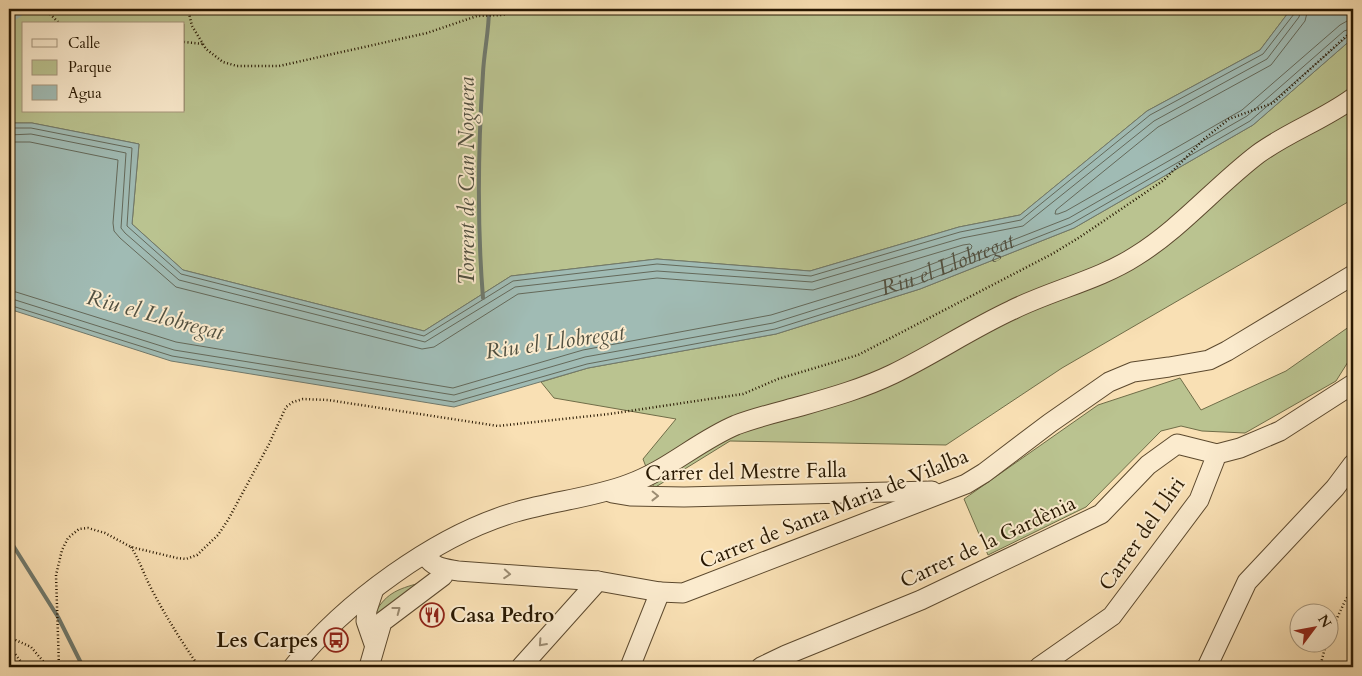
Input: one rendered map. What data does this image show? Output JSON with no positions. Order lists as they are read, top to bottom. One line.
{"streets":{"street":["Carrer del Mestre Falla","Carrer de Santa Maria de Vilalba","Carrer del Lliri","Carrer de la Gardènia"]},"crossings":[["Carrer del Mestre Falla","Carrer de Santa Maria de Vilalba"],["Carrer del Lliri","Carrer de la Gardènia"]],"one_way":["Carrer del Mestre Falla"],"water":["Torrent de Can Noguera","Riu el Llobregat"],"places":{"restaurant":["Casa Pedro"],"bus stop":["Les Carpes"]},"legend":["Calle","Parque","Agua"],"north":"top right"}
